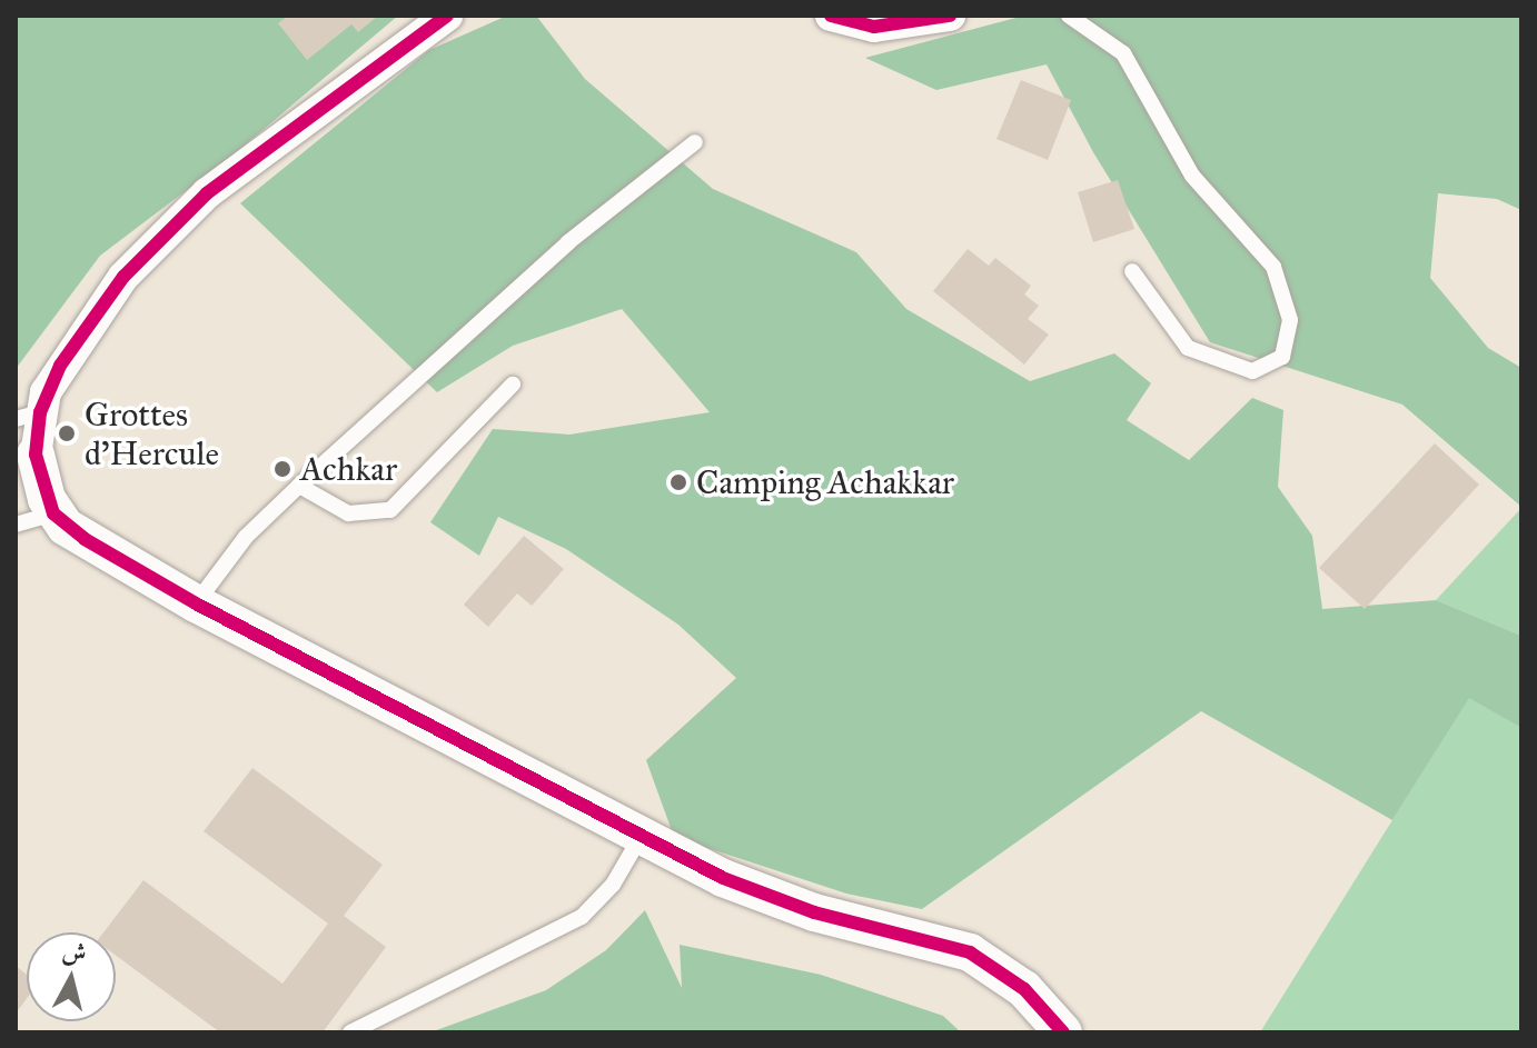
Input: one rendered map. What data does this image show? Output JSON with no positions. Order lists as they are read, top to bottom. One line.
{"places":["Grottes d'Hercule","Achkar","Camping Achakkar"],"north":"top"}
